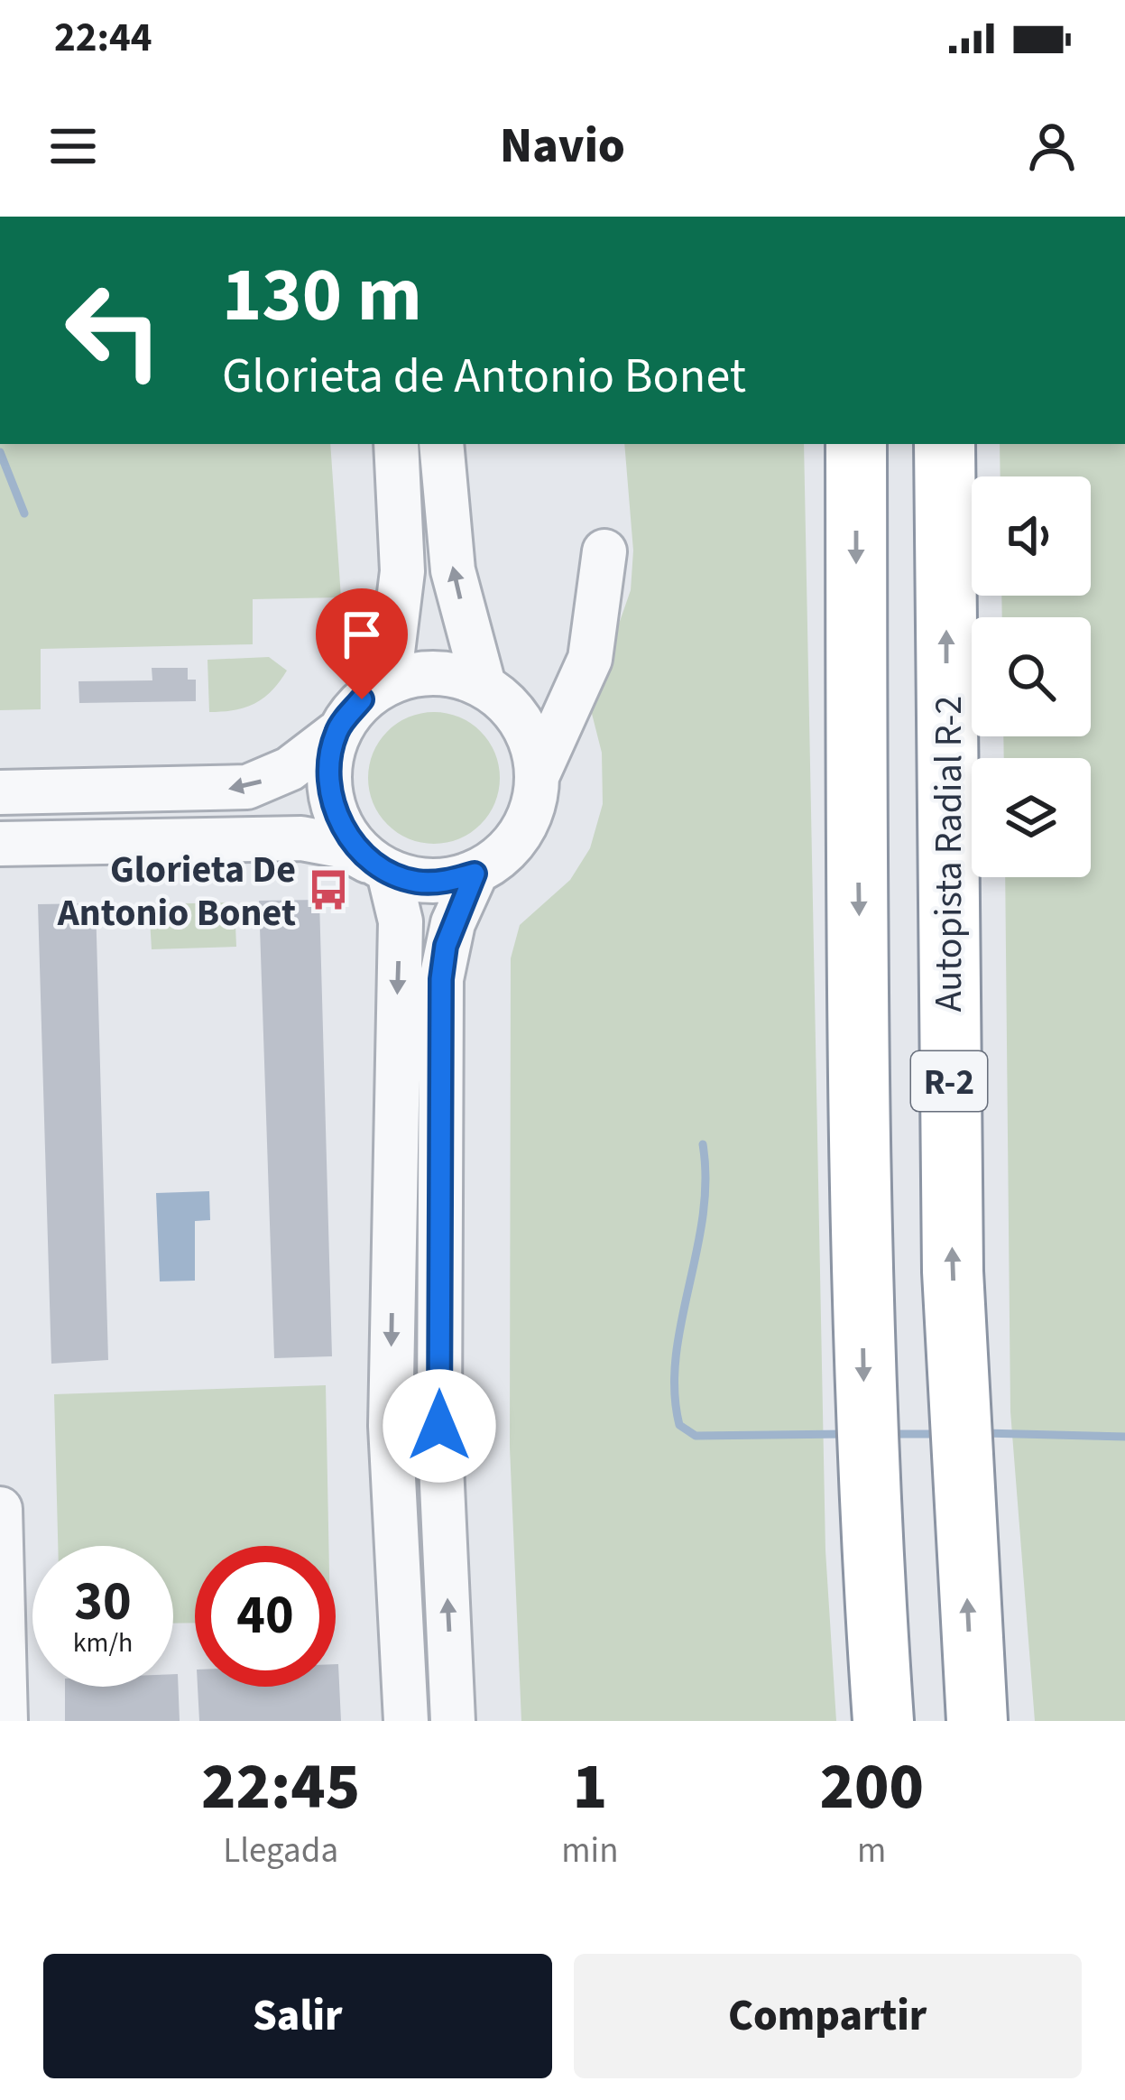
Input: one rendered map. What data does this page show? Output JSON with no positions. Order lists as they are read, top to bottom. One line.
{"streets":{"highway":["Autopista Radial R-2","R-2"]},"places":{"bus stop":["Glorieta De Antonio Bonet"]},"page":{"status":"22:44","header":"Navio","turn":["130 m","Glorieta de Antonio Bonet"],"speed":"30 km/h","limit":"40","eta":["22:45","Llegada","1","min","200","m"],"buttons":["Salir","Compartir"]}}
